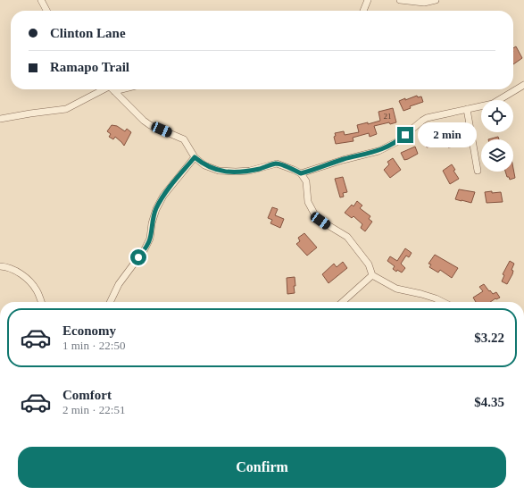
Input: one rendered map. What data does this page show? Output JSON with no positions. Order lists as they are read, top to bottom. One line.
{"house_numbers":["21"],"page":{"banner":["Clinton Lane","Ramapo Trail"],"bubble":"2 min","list":[{"name":"Economy","note":"1 min · 22:50","value":"$3.22"},{"name":"Comfort","note":"2 min · 22:51","value":"$4.35"}],"buttons":"Confirm"}}
